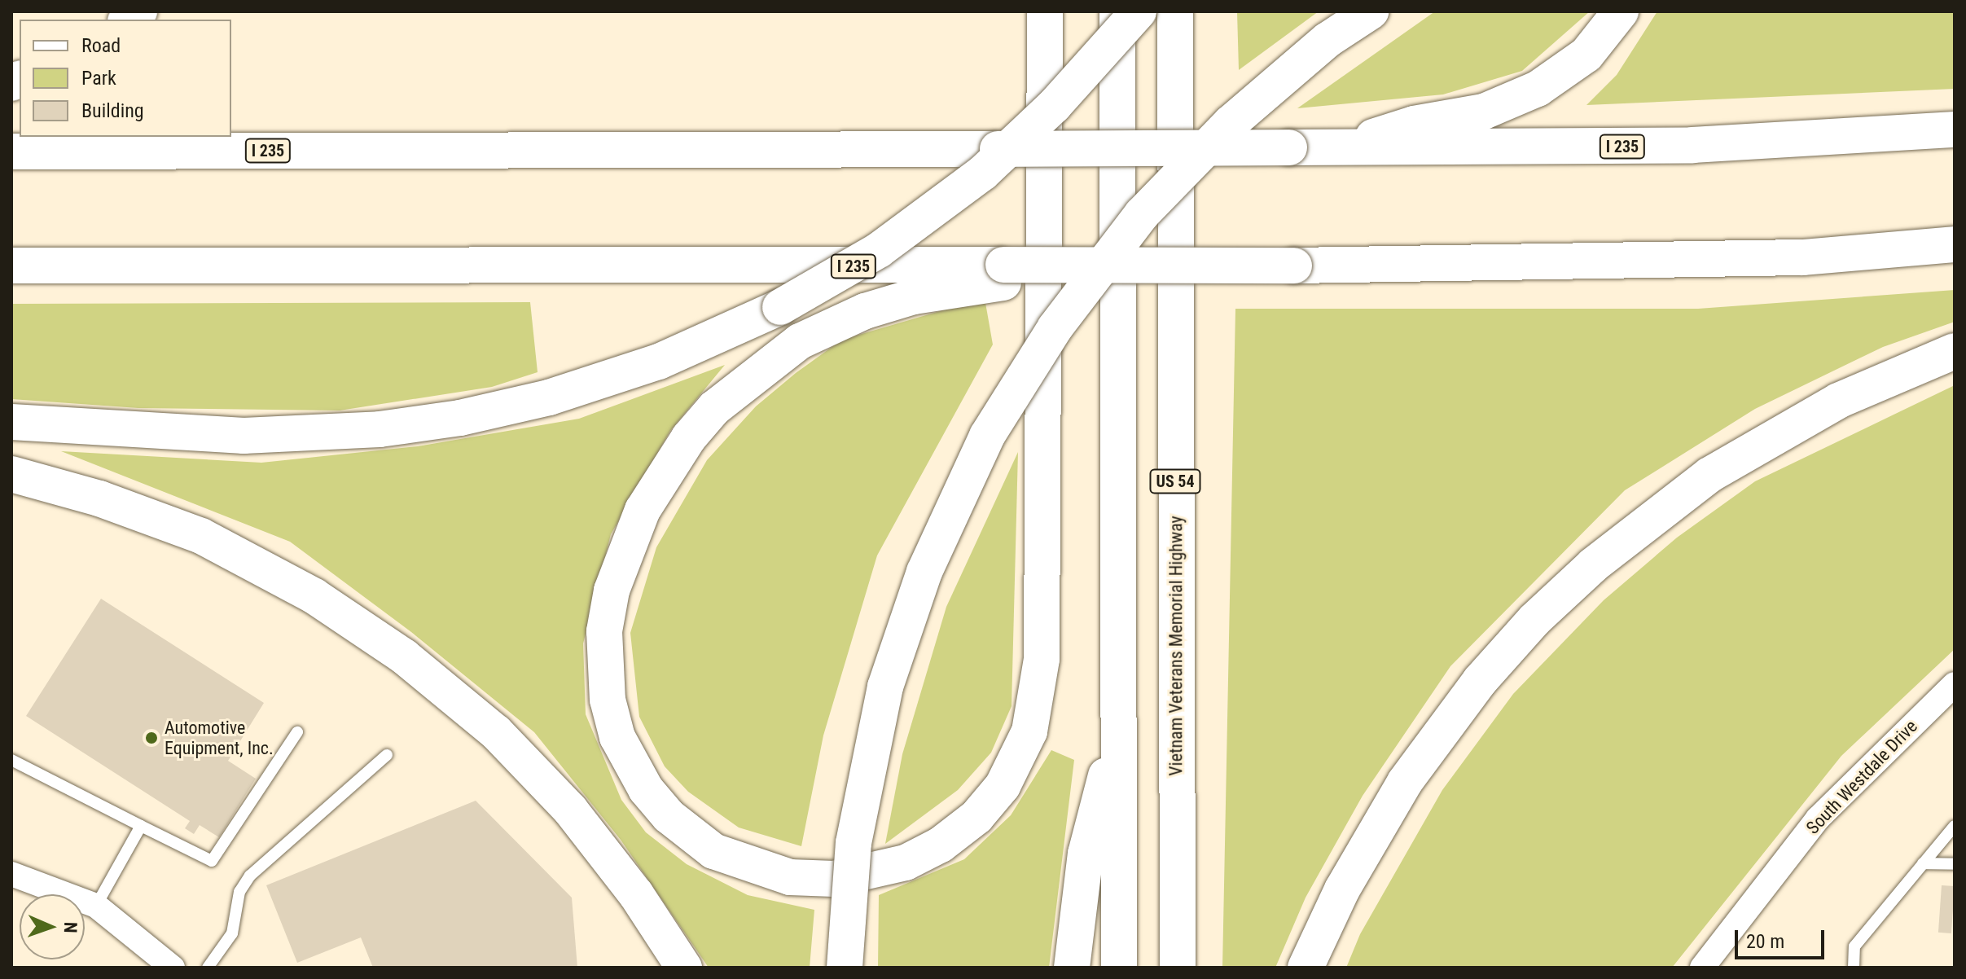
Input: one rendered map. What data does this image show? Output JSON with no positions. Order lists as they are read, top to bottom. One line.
{"streets":{"highway":["I 235","US 54","Vietnam Veterans Memorial Highway"],"street":["South Westdale Drive"]},"places":["Automotive Equipment, Inc."],"legend":["Road","Park","Building"],"scale_bar":"20 m","north":"right"}
